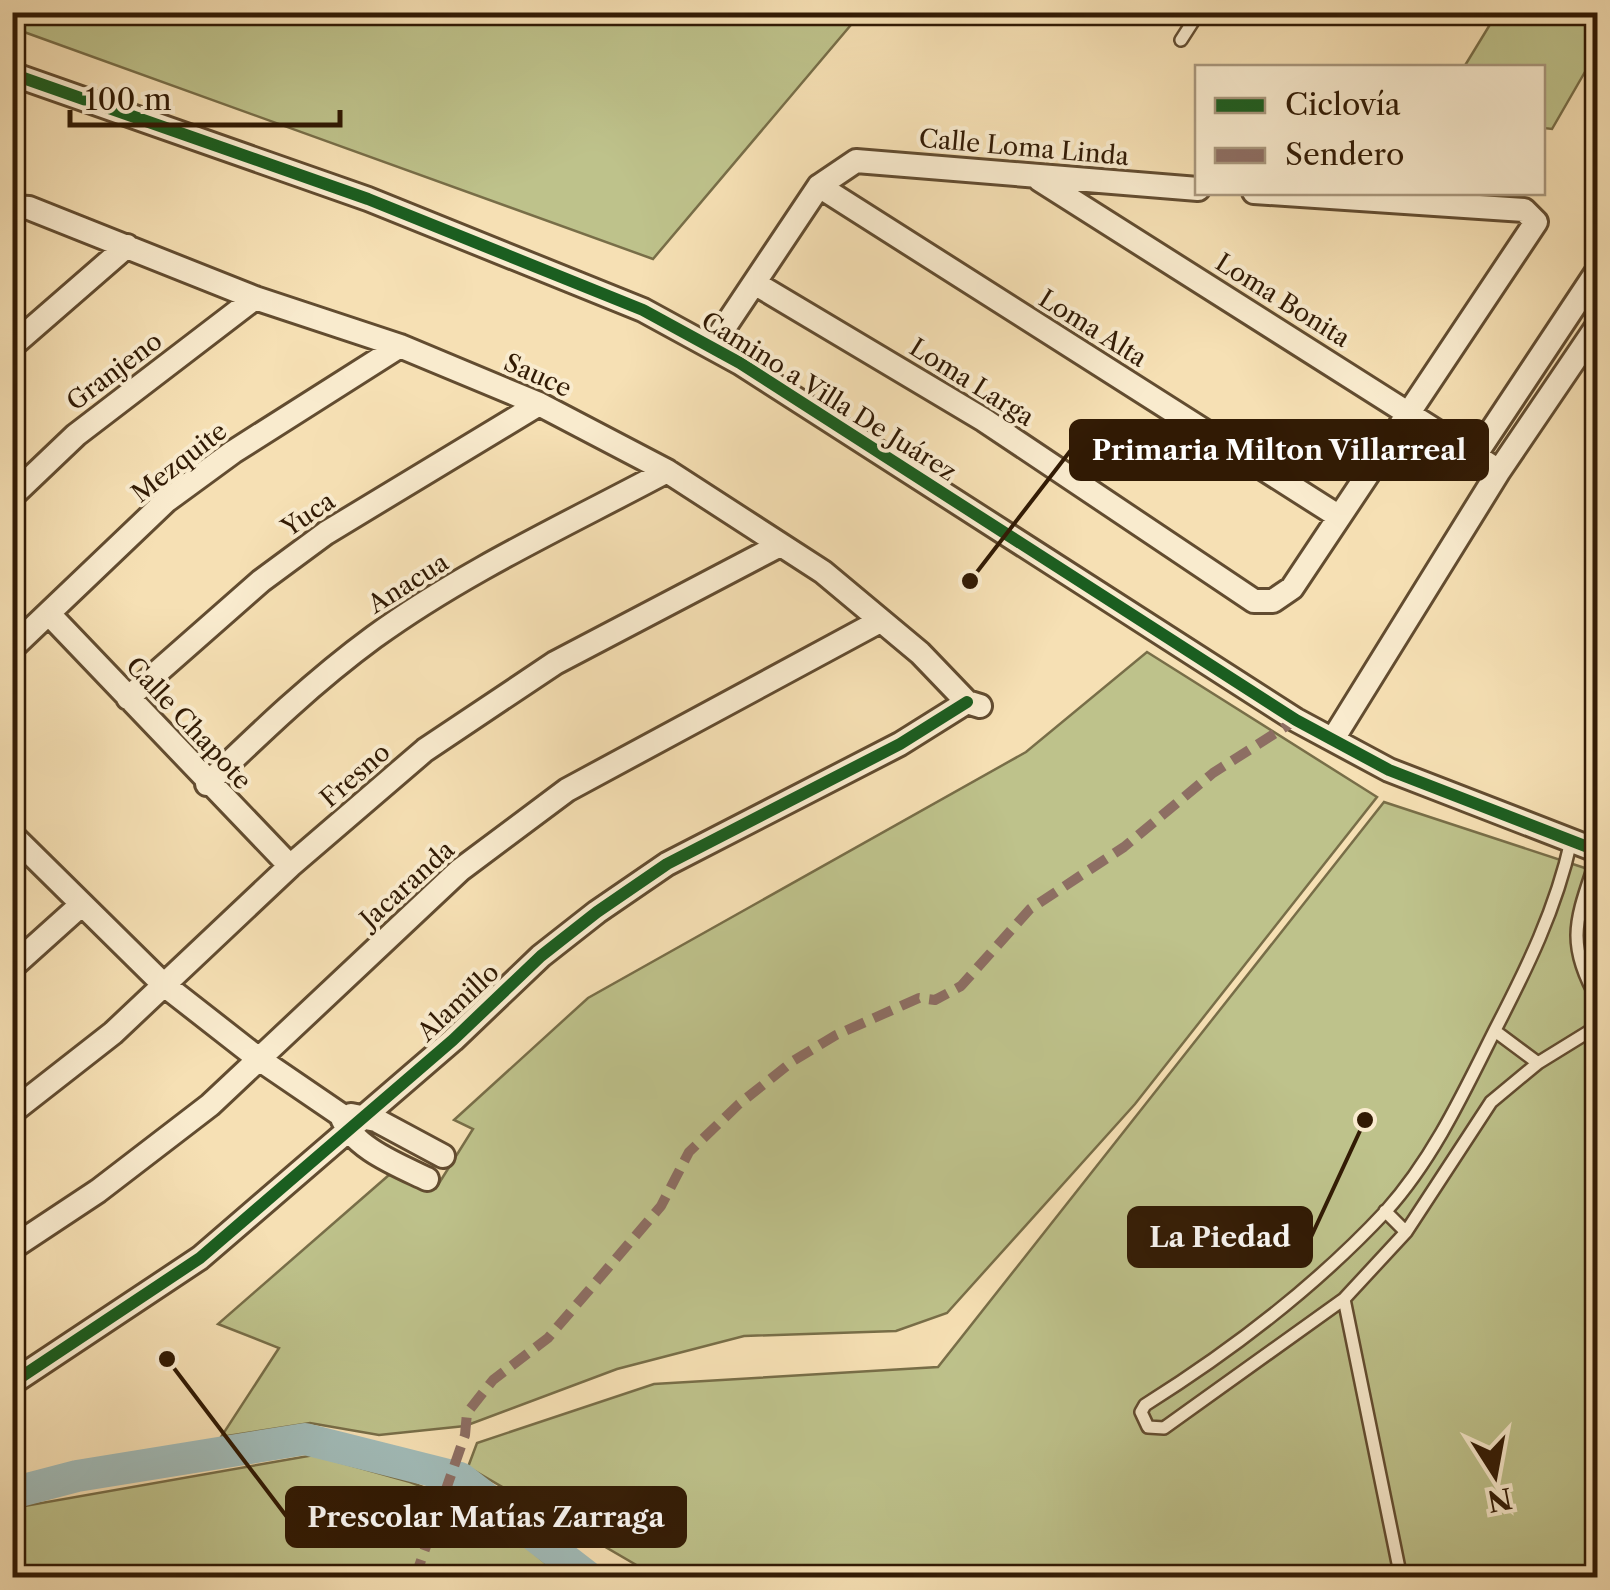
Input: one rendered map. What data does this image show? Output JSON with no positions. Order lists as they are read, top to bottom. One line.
{"streets":{"street":["Calle Loma Linda","Loma Bonita","Loma Alta","Granjeno","Sauce","Loma Larga","Camino a Villa De Juárez","Mezquite","Yuca","Anacua","Calle Chapote","Fresno","Jacaranda","Alamillo"]},"crossings":[["Calle Loma Linda","Loma Bonita"],["Calle Loma Linda","Loma Alta"],["Loma Alta","Loma Larga"],["Granjeno","Sauce"],["Sauce","Mezquite"],["Sauce","Yuca"],["Sauce","Anacua"],["Sauce","Fresno"],["Sauce","Jacaranda"],["Sauce","Alamillo"],["Mezquite","Calle Chapote"],["Yuca","Calle Chapote"],["Anacua","Calle Chapote"],["Calle Chapote","Fresno"]],"places":["Primaria Milton Villarreal","La Piedad","Prescolar Matías Zarraga"],"legend":["Ciclovía","Sendero"],"scale_bar":"100 m","north":"bottom"}
